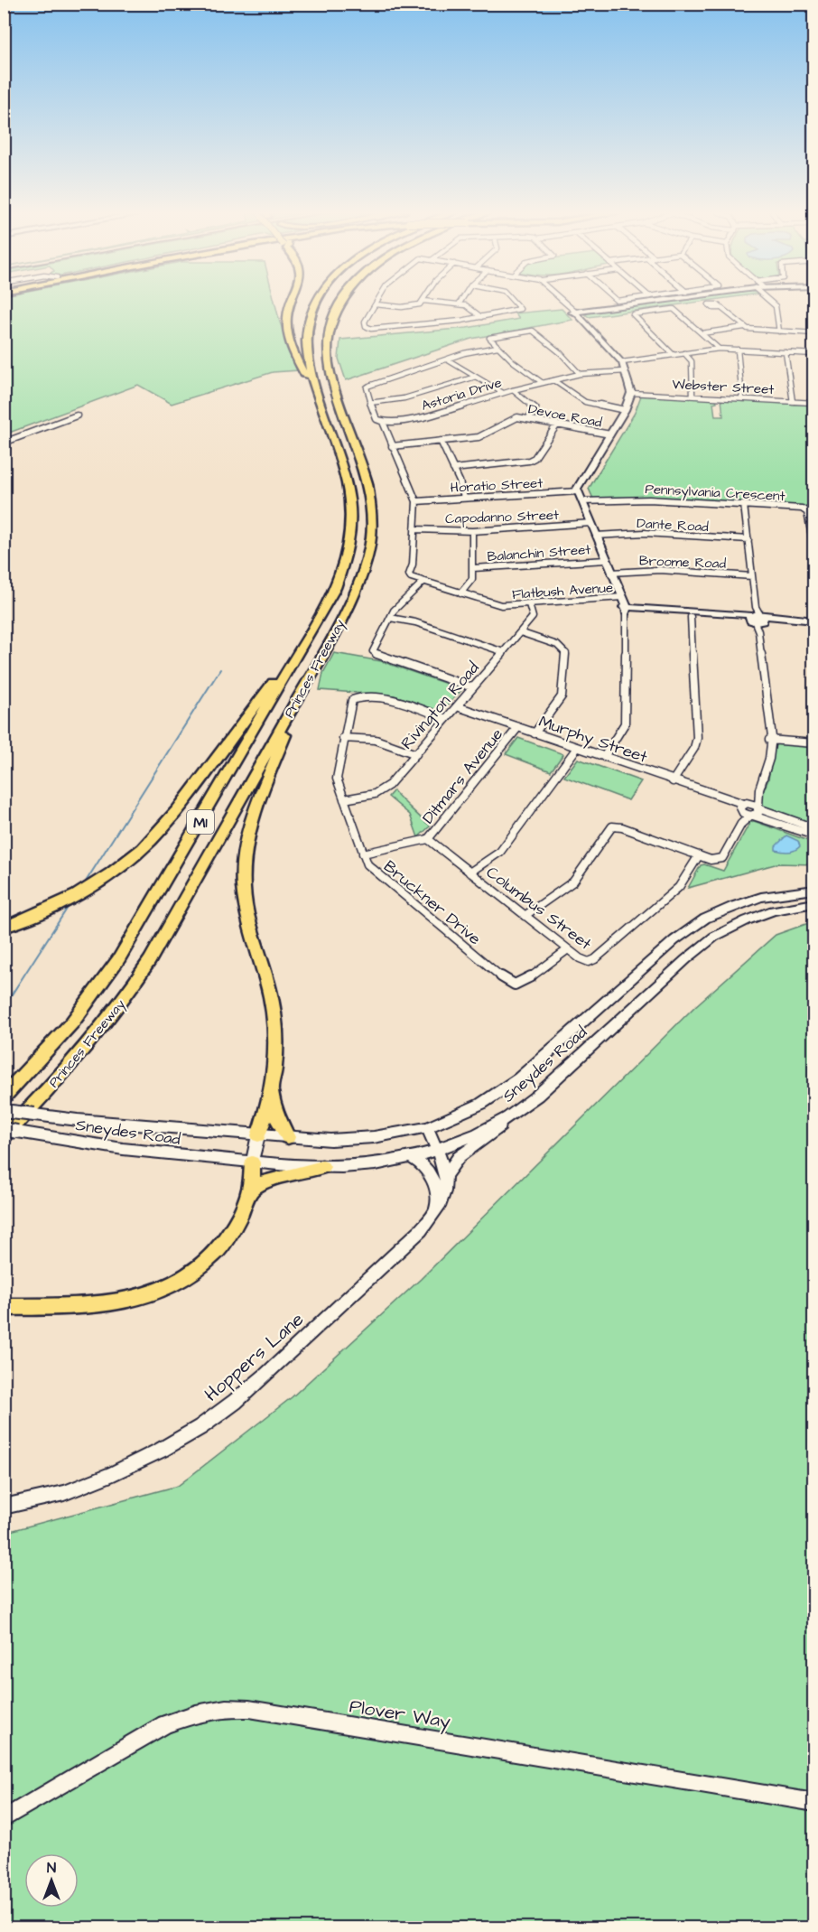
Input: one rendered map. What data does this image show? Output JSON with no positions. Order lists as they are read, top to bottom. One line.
{"streets":{"highway":["Princes Freeway","M1"],"street":["Webster Street","Astoria Drive","Devoe Road","Horatio Street","Pennsylvania Crescent","Capodanno Street","Dante Road","Balanchin Street","Broome Road","Flatbush Avenue","Rivington Road","Murphy Street","Ditmars Avenue","Bruckner Drive","Columbus Street","Sneydes Road","Hoppers Lane","Plover Way"]},"crossings":[["Flatbush Avenue","Rivington Road"],["Rivington Road","Murphy Street"],["Rivington Road","Bruckner Drive"],["Murphy Street","Ditmars Avenue"],["Ditmars Avenue","Bruckner Drive"],["Ditmars Avenue","Columbus Street"],["Bruckner Drive","Columbus Street"],["Sneydes Road","Hoppers Lane"]],"north":"top"}
